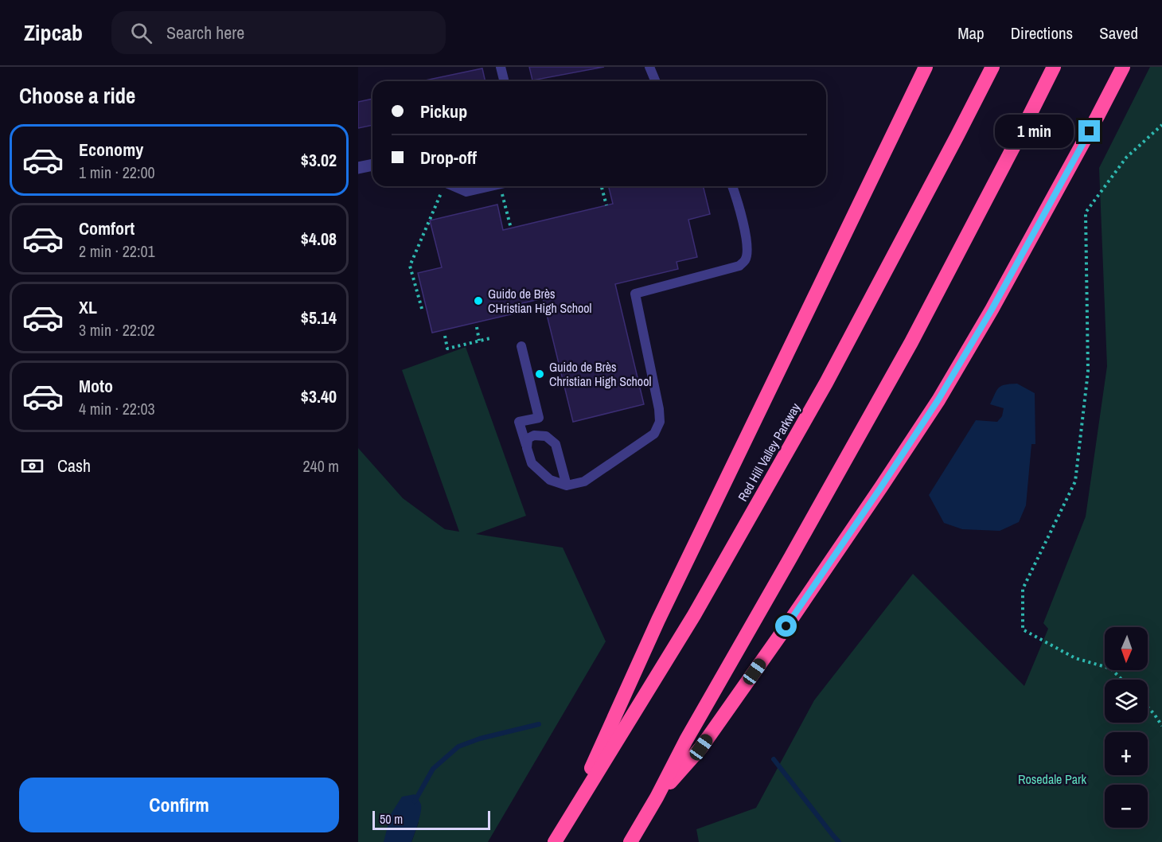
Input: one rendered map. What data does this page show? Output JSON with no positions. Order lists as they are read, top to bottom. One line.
{"streets":{"highway":["Red Hill Valley Parkway"]},"parks":["Rosedale Park"],"places":["Guido de Brès CHristian High School","Guido de Brès Christian High School"],"scale_bar":"50 m","north":"bottom","page":{"header":"Zipcab","search":"Search here","nav":["Map","Directions","Saved"],"heading":"Choose a ride","banner":["Pickup","Drop-off"],"bubble":"1 min","list":[{"name":"Economy","note":"1 min · 22:00","value":"$3.02"},{"name":"Comfort","note":"2 min · 22:01","value":"$4.08"},{"name":"XL","note":"3 min · 22:02","value":"$5.14"},{"name":"Moto","note":"4 min · 22:03","value":"$3.40"}],"pay":["Cash","240 m"],"map_buttons":["+","−"],"buttons":"Confirm","scale":"50 m"}}
